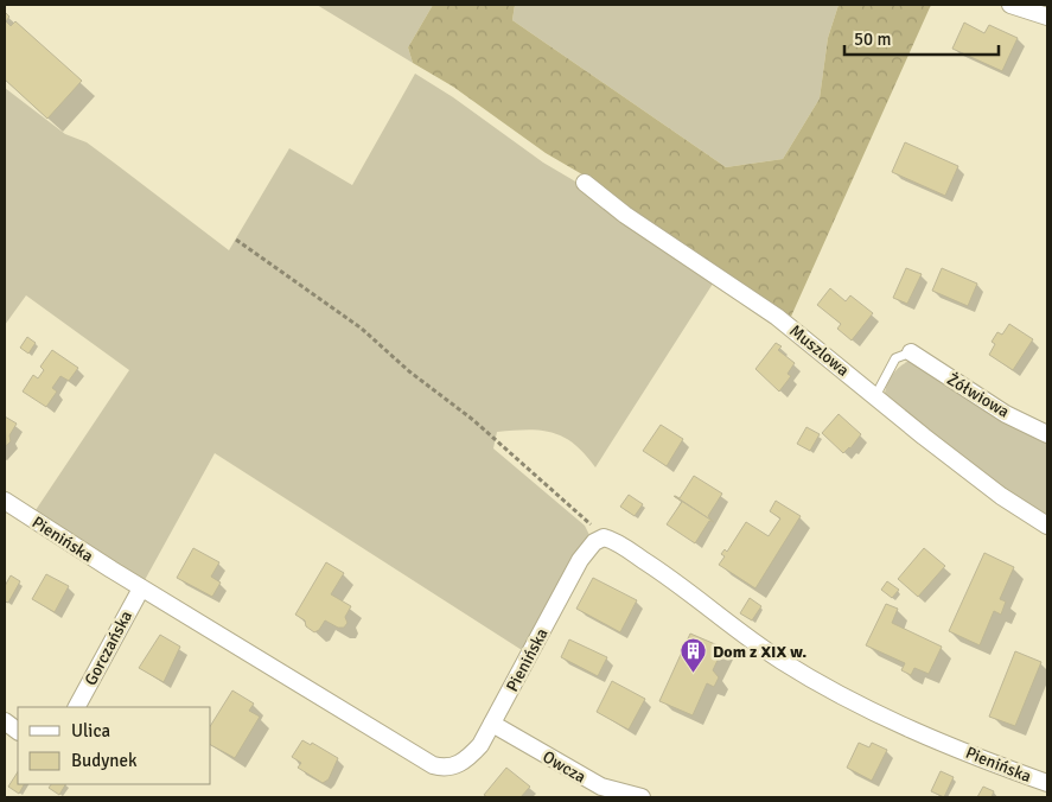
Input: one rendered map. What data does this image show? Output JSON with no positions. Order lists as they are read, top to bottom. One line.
{"streets":{"street":["Muszlowa","Żółwiowa","Pienińska","Gorczańska","Owcza"]},"crossings":[["Pienińska","Gorczańska"],["Pienińska","Owcza"]],"places":{"building":["Dom z XIX w."]},"legend":["Ulica","Budynek"],"scale_bar":"50 m"}
